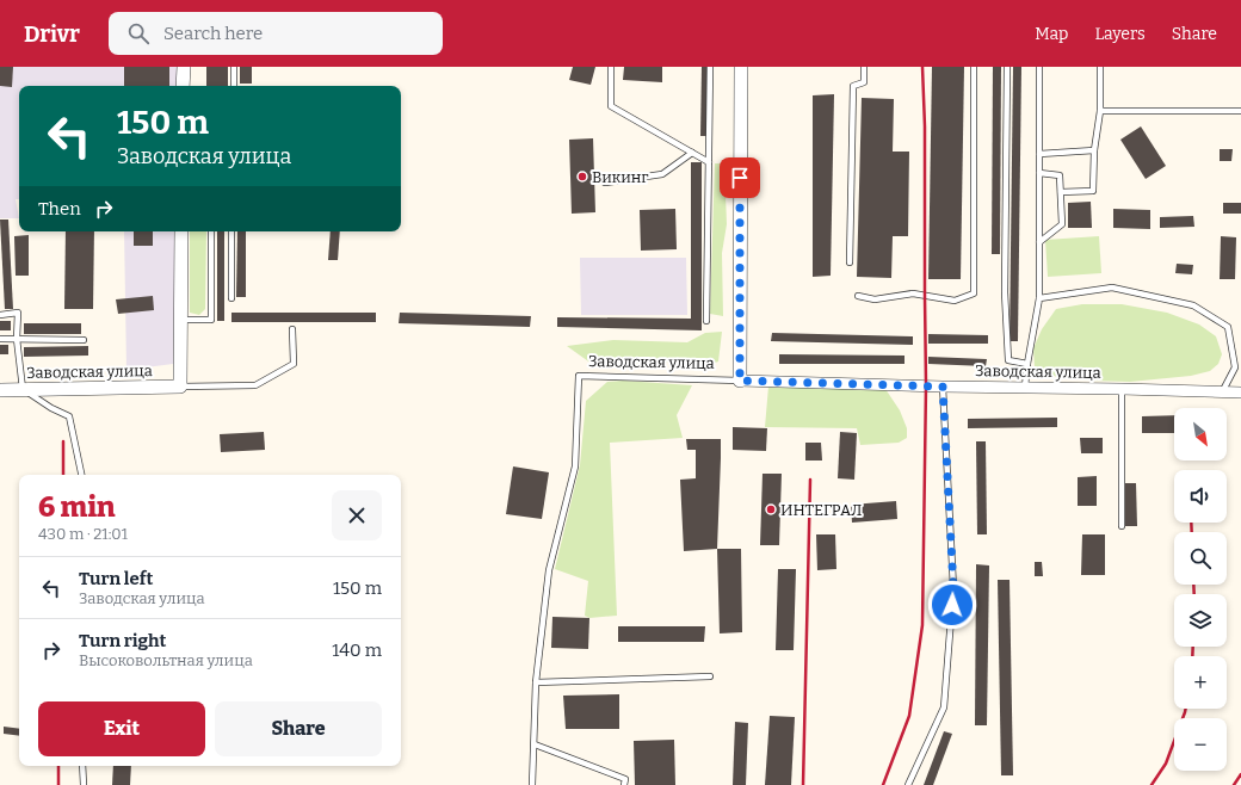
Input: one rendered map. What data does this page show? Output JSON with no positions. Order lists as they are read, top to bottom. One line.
{"streets":{"street":["Заводская улица"]},"places":["Викинг","ИНТЕГРАЛ"],"north":"bottom right","page":{"header":"Drivr","search":"Search here","nav":["Map","Layers","Share"],"turn":["150 m","Заводская улица"],"then":"Then","map_buttons":["+","−"],"heading":["6 min","430 m · 21:01"],"list":[{"name":"Turn left","note":"Заводская улица","value":"150 m"},{"name":"Turn right","note":"Высоковольтная улица","value":"140 m"}],"buttons":["Exit","Share"]}}
